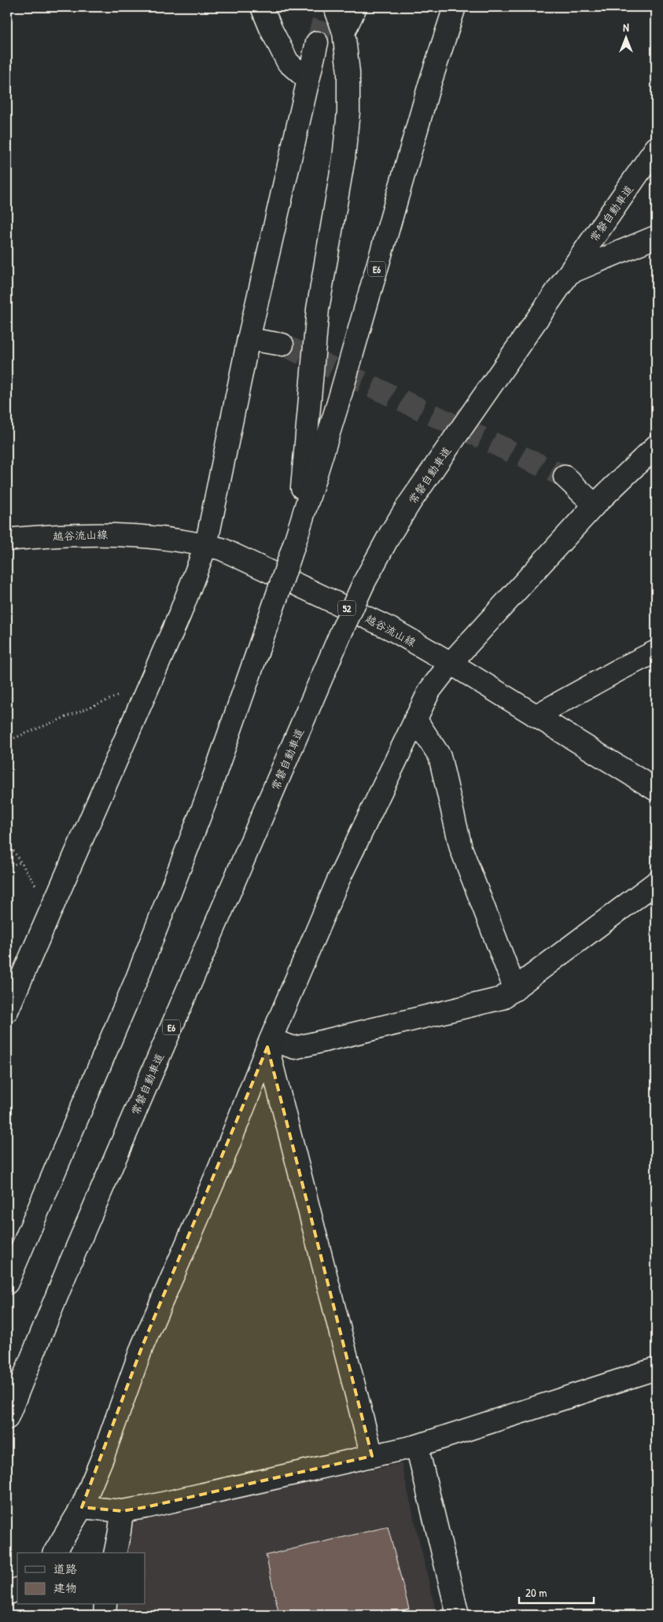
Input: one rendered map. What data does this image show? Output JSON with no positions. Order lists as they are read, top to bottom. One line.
{"streets":{"main road":["常磐自動車道","E6","越谷流山線","52"]},"legend":["道路","建物"],"scale_bar":"20 m","north":"top"}
